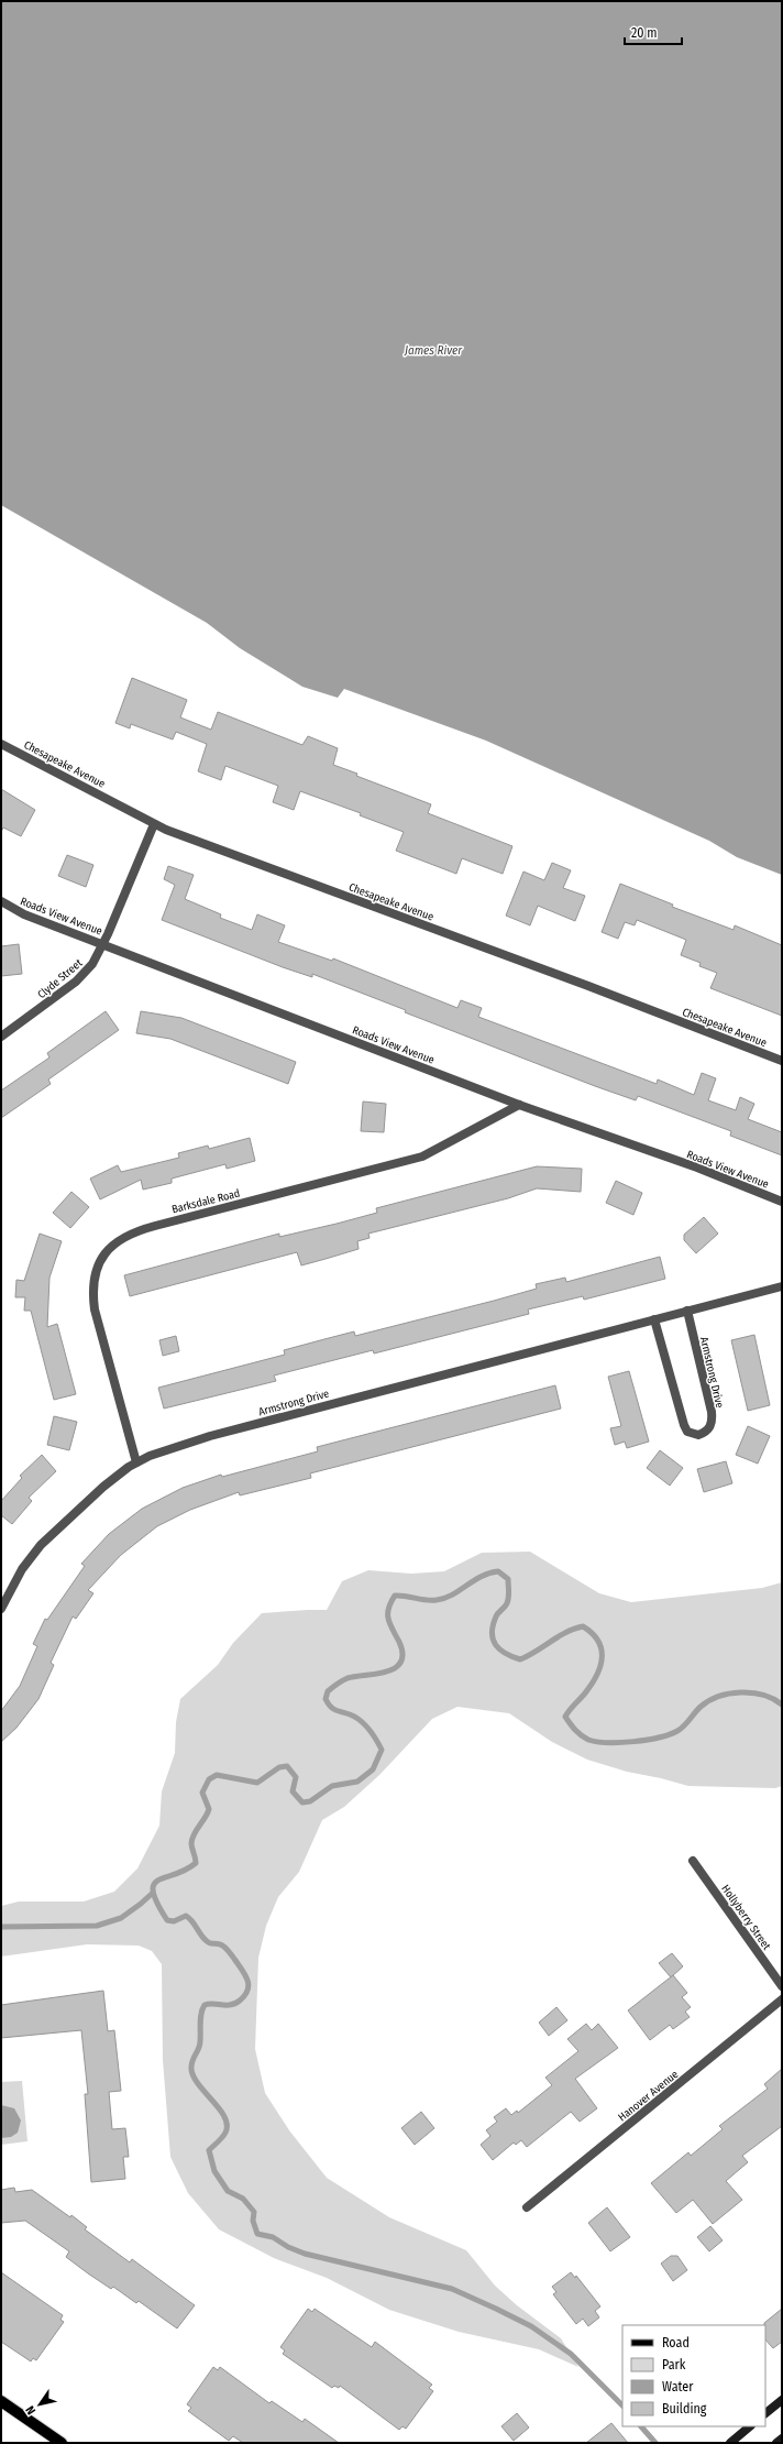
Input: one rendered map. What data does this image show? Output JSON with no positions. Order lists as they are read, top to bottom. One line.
{"streets":{"street":["Chesapeake Avenue","Roads View Avenue","Clyde Street","Barksdale Road","Armstrong Drive","Hollyberry Street","Hanover Avenue"]},"crossings":[["Chesapeake Avenue","Clyde Street"],["Roads View Avenue","Clyde Street"],["Roads View Avenue","Barksdale Road"],["Barksdale Road","Armstrong Drive"]],"water":["James River"],"legend":["Road","Park","Water","Building"],"scale_bar":"20 m","north":"bottom left"}
